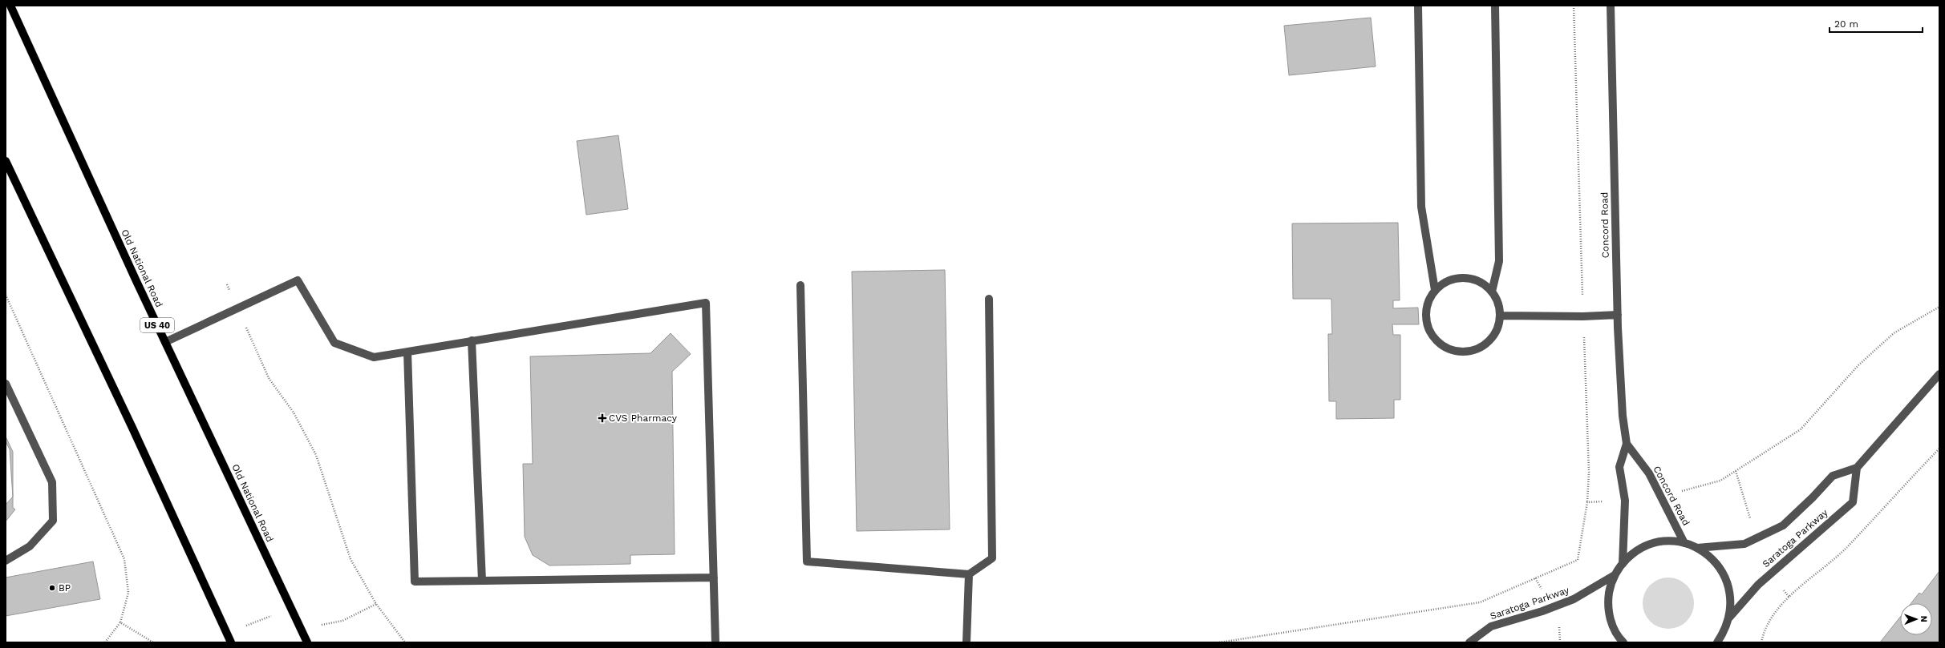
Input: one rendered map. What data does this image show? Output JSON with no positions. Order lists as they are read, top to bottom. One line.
{"streets":{"main road":["Old National Road","US 40"],"street":["Concord Road","Saratoga Parkway"]},"places":{"health":["CVS Pharmacy"],"other":["BP"]},"scale_bar":"20 m","north":"right"}
